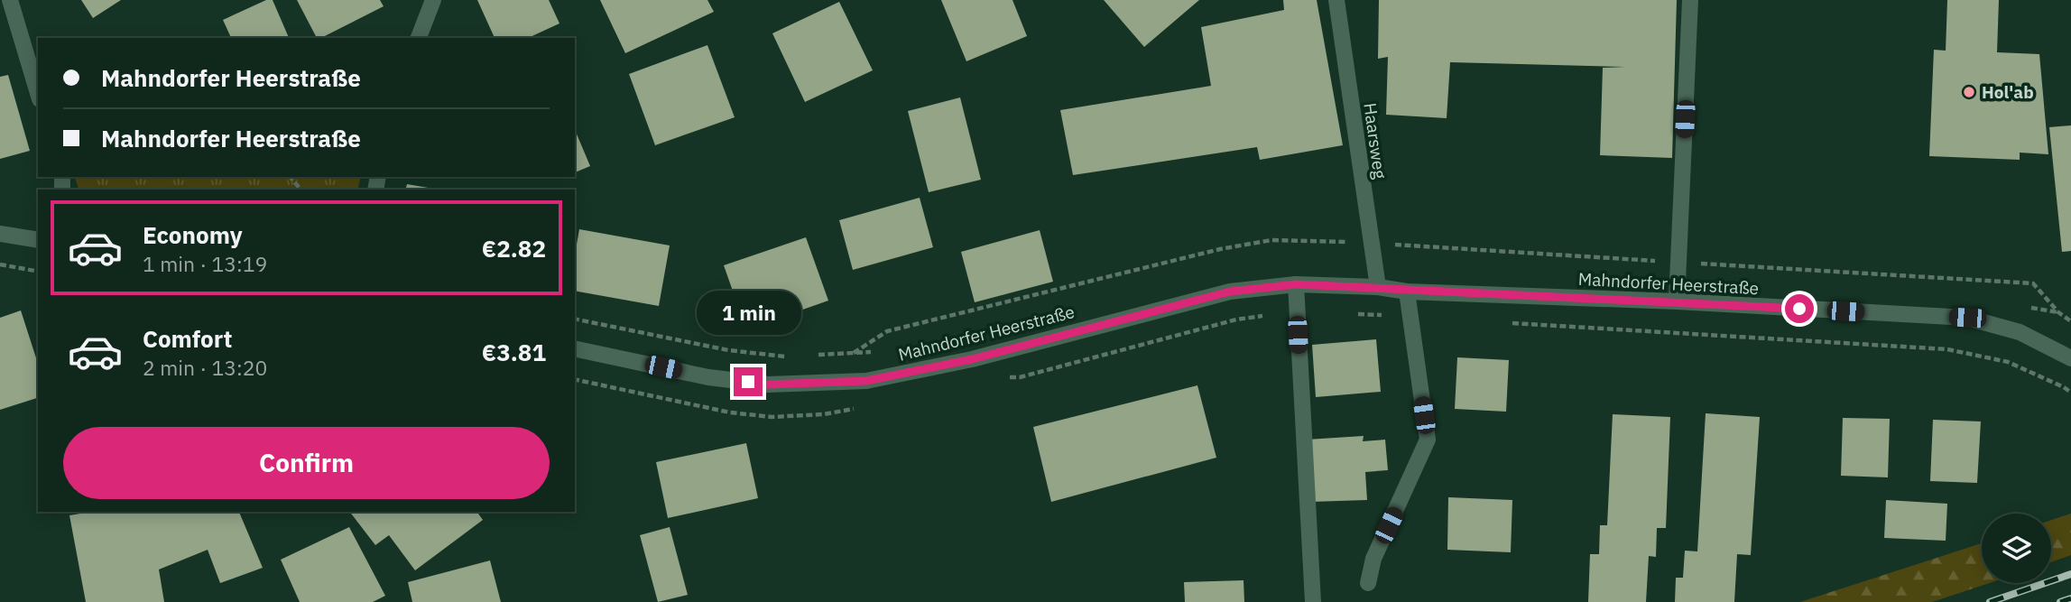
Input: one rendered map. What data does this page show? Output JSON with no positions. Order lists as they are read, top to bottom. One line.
{"streets":{"main road":["Haarsweg","Mahndorfer Heerstraße"]},"crossings":[["Haarsweg","Mahndorfer Heerstraße"]],"places":["Hol'ab"],"page":{"banner":["Mahndorfer Heerstraße","Mahndorfer Heerstraße"],"list":[{"name":"Economy","note":"1 min · 13:19","value":"€2.82"},{"name":"Comfort","note":"2 min · 13:20","value":"€3.81"}],"bubble":"1 min","buttons":"Confirm"}}
